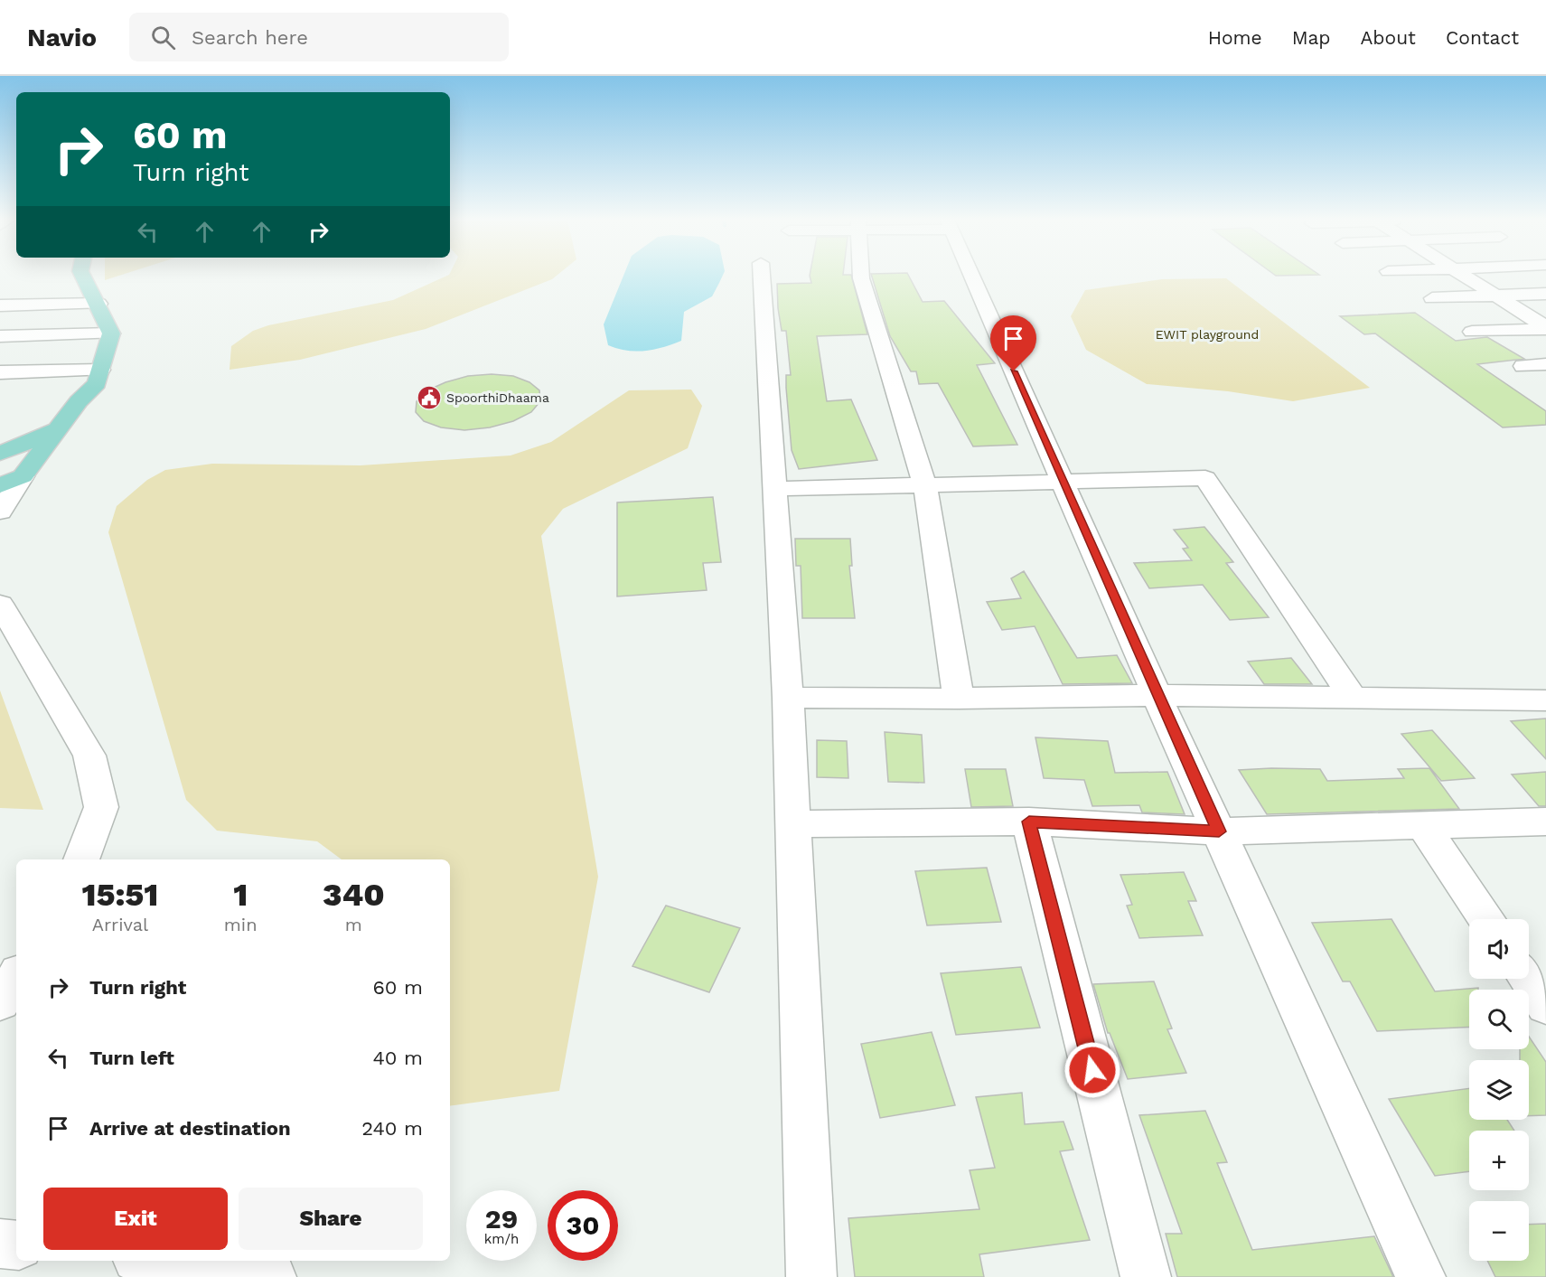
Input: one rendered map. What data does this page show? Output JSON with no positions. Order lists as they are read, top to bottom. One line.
{"parks":["EWIT playground"],"places":{"public building":["SpoorthiDhaama"]},"page":{"header":"Navio","search":"Search here","nav":["Home","Map","About","Contact"],"turn":["60 m","Turn right"],"eta":["15:51","Arrival","1","min","340","m"],"map_buttons":["+","−"],"list":[{"name":"Turn right","value":"60 m"},{"name":"Turn left","value":"40 m"},{"name":"Arrive at destination","value":"240 m"}],"buttons":["Exit","Share"],"speed":"29 km/h","limit":"30"}}
